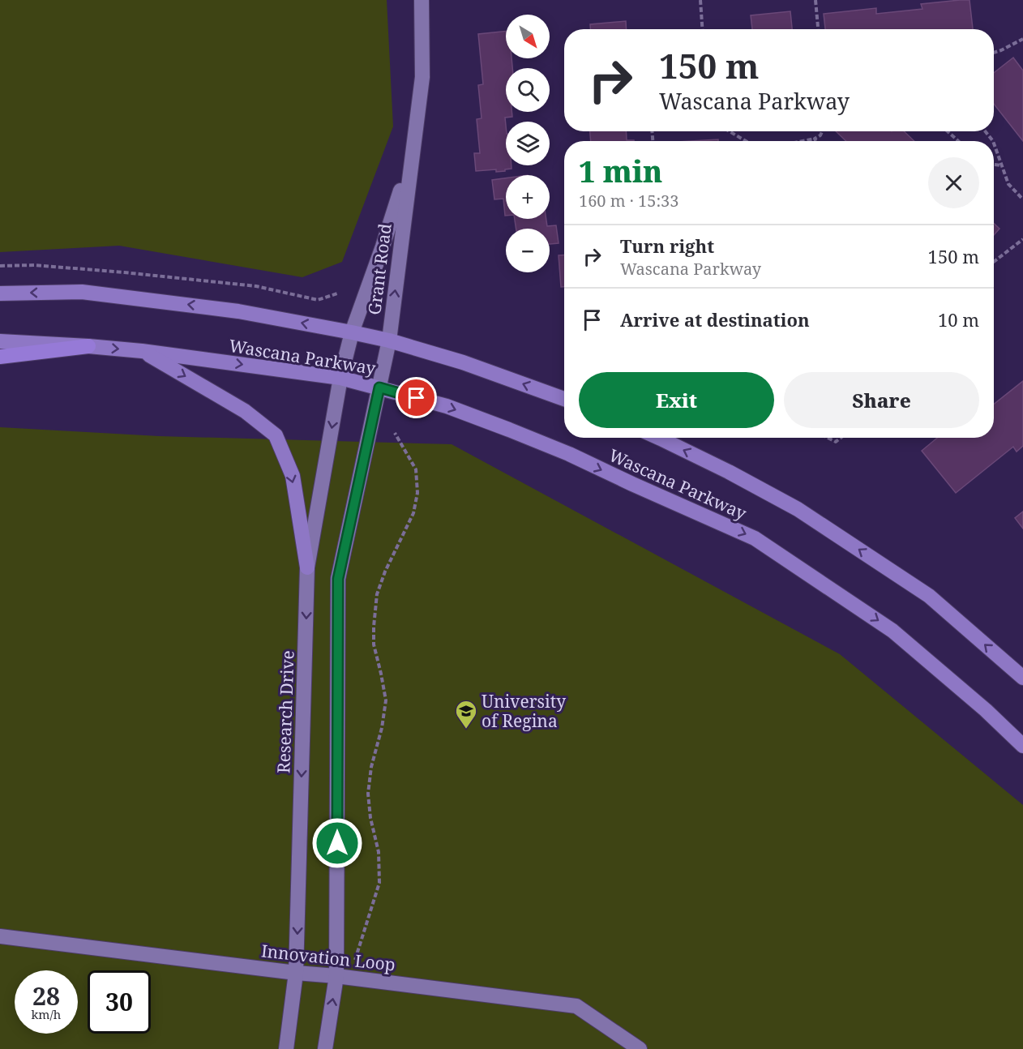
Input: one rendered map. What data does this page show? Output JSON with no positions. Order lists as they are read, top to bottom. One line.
{"streets":{"main road":["Wascana Parkway"],"street":["Grant Road","Research Drive","Innovation Loop"]},"crossings":[["Grant Road","Wascana Parkway"],["Grant Road","Research Drive"],["Wascana Parkway","Research Drive"],["Research Drive","Innovation Loop"]],"places":{"school or university":["University of Regina"]},"north":"bottom right","page":{"map_buttons":["+","−"],"turn":["150 m","Wascana Parkway"],"heading":["1 min","160 m · 15:33"],"list":[{"name":"Turn right","note":"Wascana Parkway","value":"150 m"},{"name":"Arrive at destination","value":"10 m"}],"buttons":["Exit","Share"],"speed":"28 km/h","limit":"30"}}
